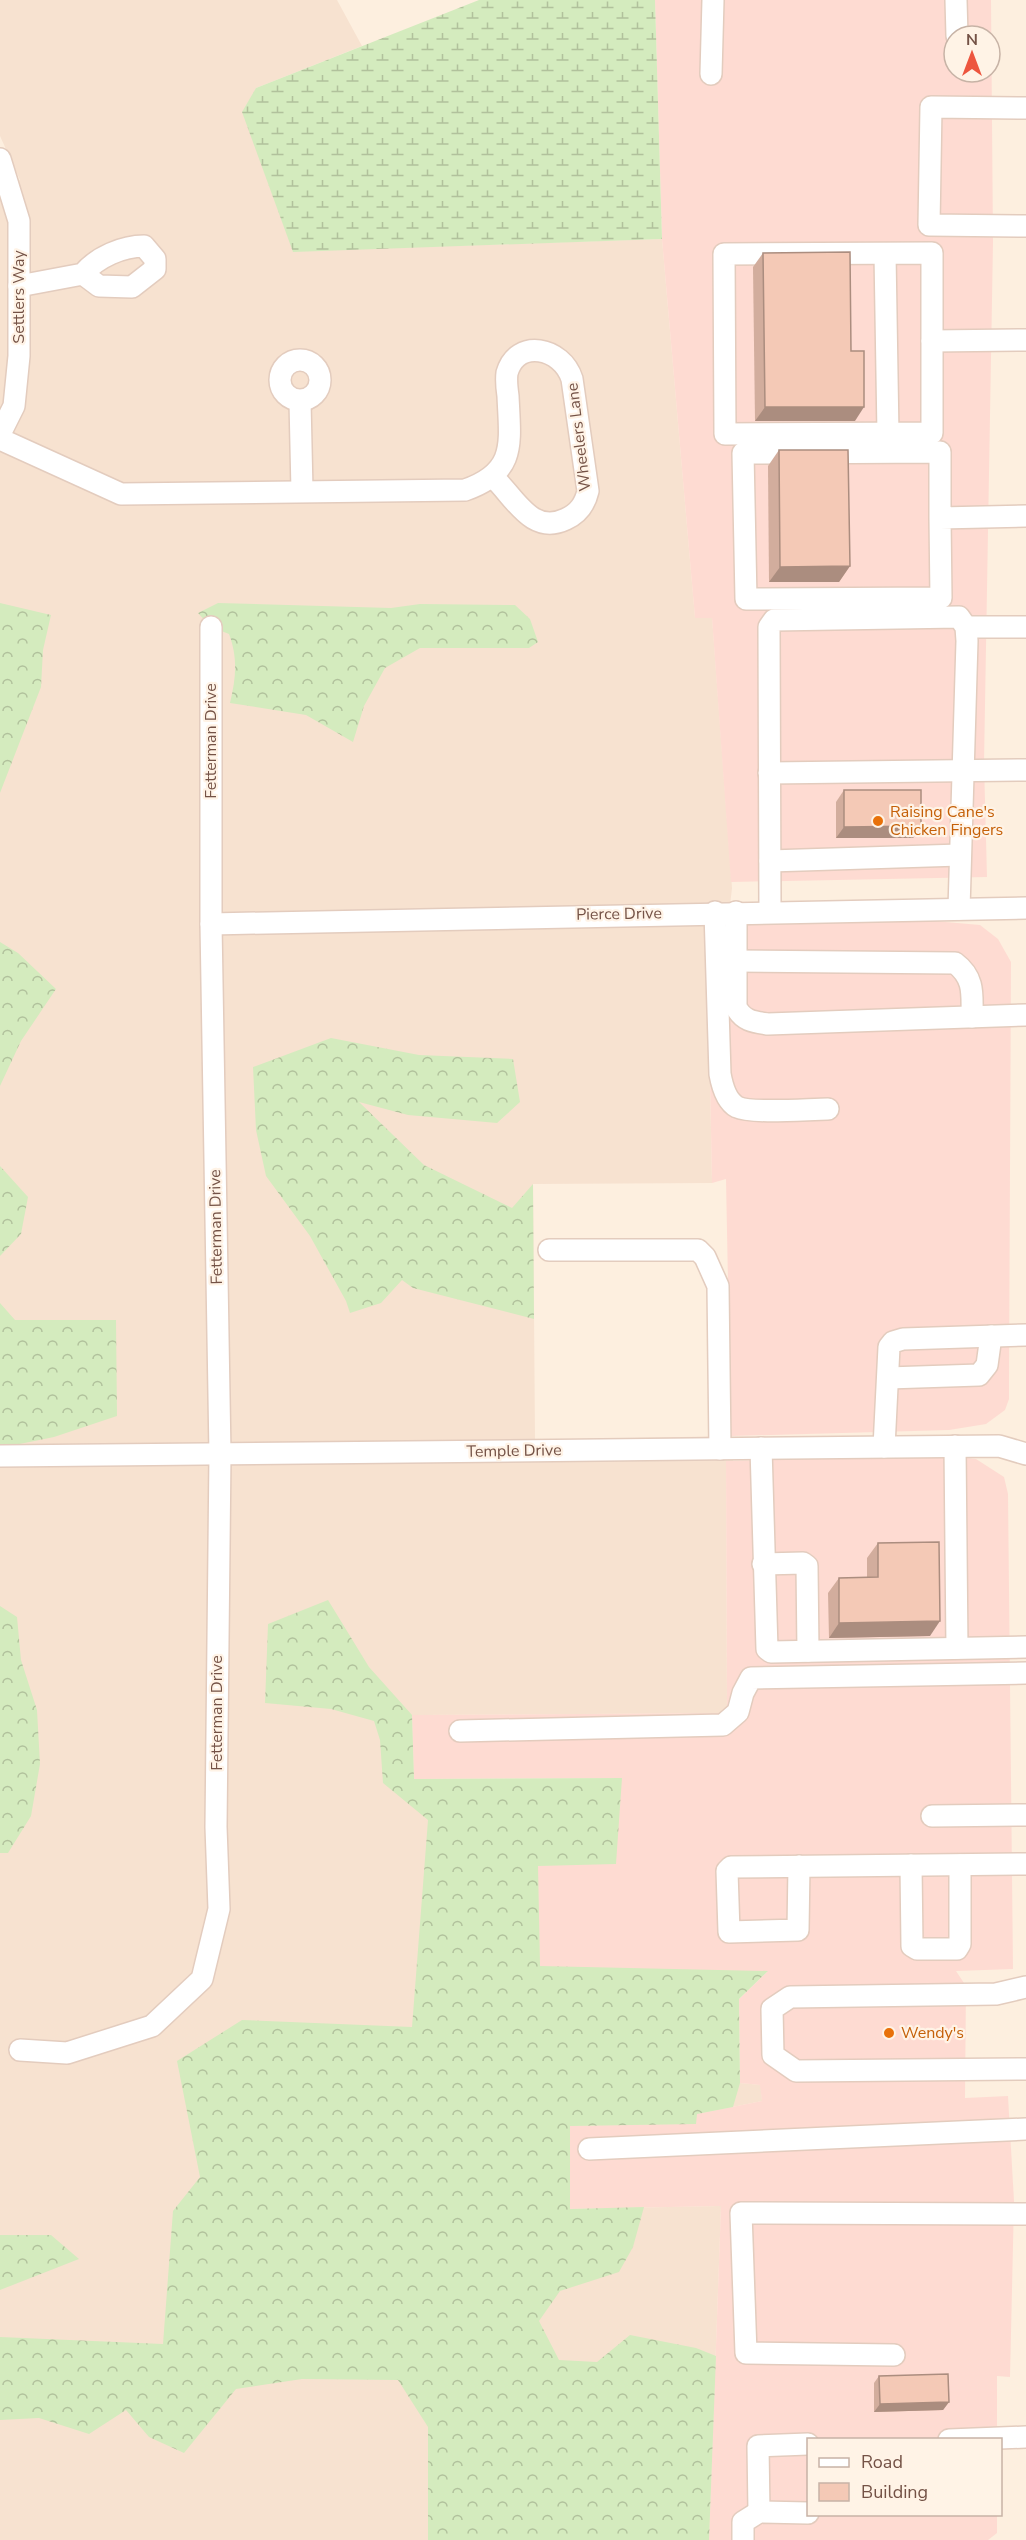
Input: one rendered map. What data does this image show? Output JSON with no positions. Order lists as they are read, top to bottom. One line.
{"streets":{"street":["Settlers Way","Wheelers Lane","Fetterman Drive","Pierce Drive","Temple Drive"]},"crossings":[["Fetterman Drive","Pierce Drive"],["Fetterman Drive","Temple Drive"]],"places":["Raising Cane's Chicken Fingers","Wendy's"],"legend":["Road","Building"],"north":"top"}
